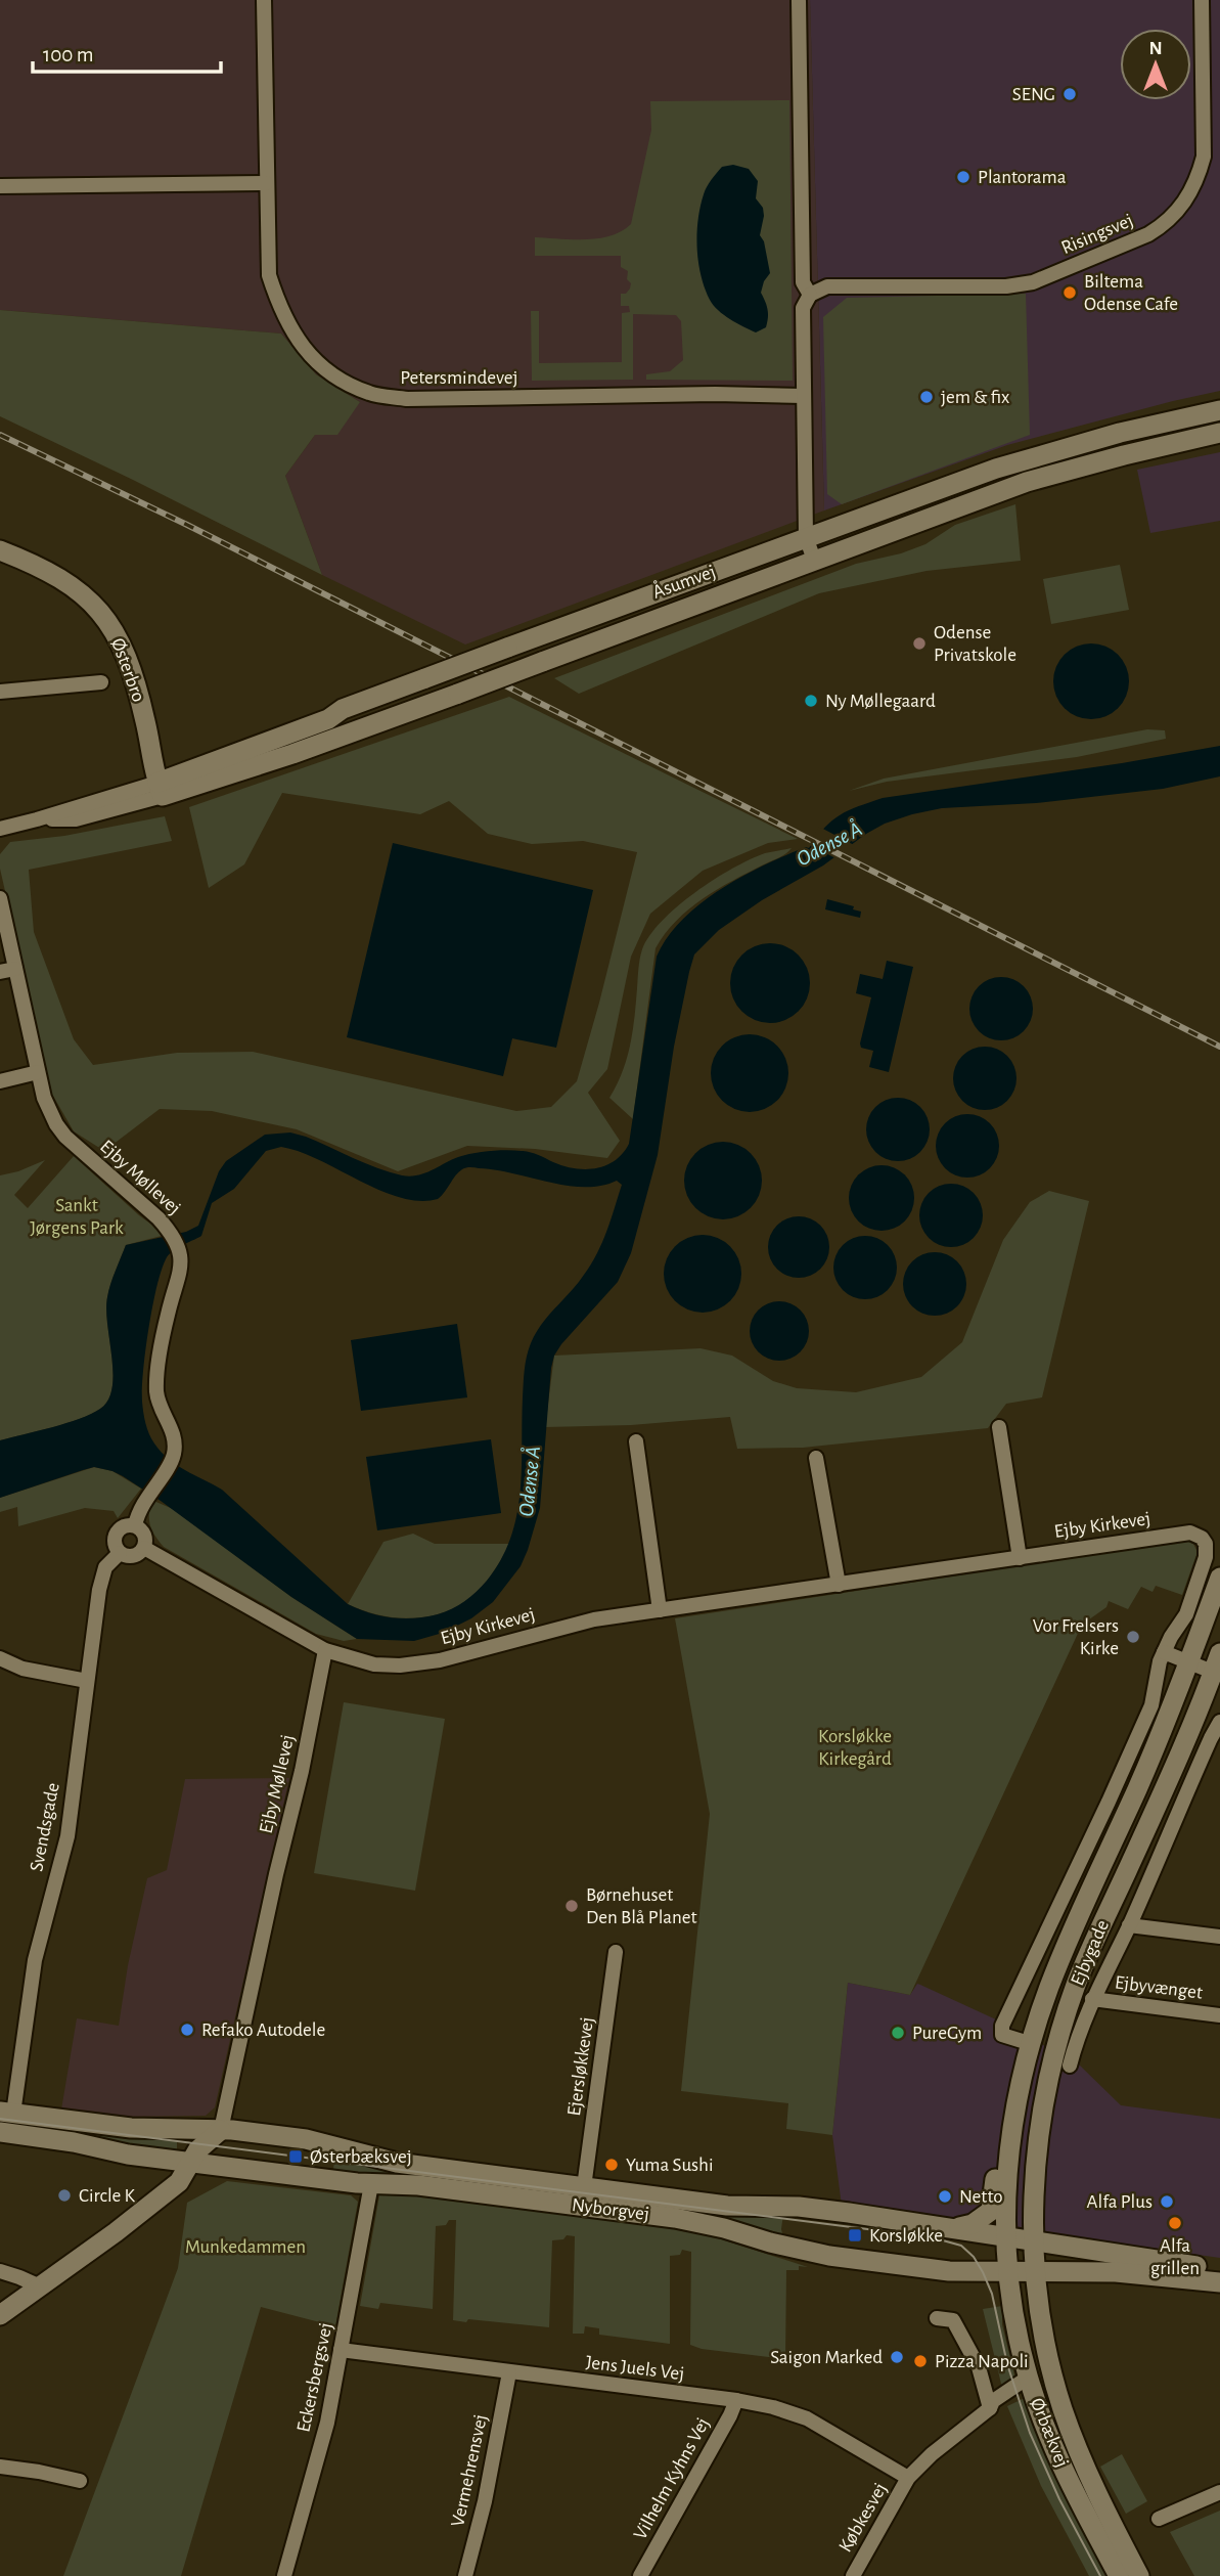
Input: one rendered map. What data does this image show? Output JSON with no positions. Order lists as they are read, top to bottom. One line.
{"streets":{"street":["Risingsvej","Petersmindevej","Åsumvej","Østerbro","Ejby Møllevej","Ejby Kirkevej","Svendsgade","Ejbygade","Ejbyvænget","Ejersløkkevej","Nyborgvej","Jens Juels Vej","Eckersbergsvej","Ørbækvej","Vermehrensvej","Vilhelm Kyhns Vej","Købkesvej"]},"crossings":[["Åsumvej","Østerbro"],["Ejby Møllevej","Ejby Kirkevej"],["Ejby Møllevej","Svendsgade"],["Ejby Møllevej","Nyborgvej"],["Svendsgade","Nyborgvej"],["Ejbygade","Ejbyvænget"],["Ejbygade","Nyborgvej"],["Ejbygade","Ørbækvej"],["Ejersløkkevej","Nyborgvej"],["Nyborgvej","Eckersbergsvej"],["Nyborgvej","Ørbækvej"],["Jens Juels Vej","Eckersbergsvej"],["Jens Juels Vej","Vermehrensvej"],["Jens Juels Vej","Vilhelm Kyhns Vej"],["Jens Juels Vej","Købkesvej"],["Ørbækvej","Købkesvej"]],"water":["Odense Å"],"parks":["Sankt Jørgens Park","Korsløkke Kirkegård","Munkedammen"],"places":{"other":["SENG","Plantorama","Biltema Odense Cafe","jem & fix","Odense Privatskole","Ny Møllegaard","Vor Frelsers Kirke","Børnehuset Den Blå Planet","Refako Autodele","PureGym","Yuma Sushi","Circle K","Netto","Alfa Plus","Alfa grillen","Saigon Marked","Pizza Napoli"],"transit":["Østerbæksvej","Korsløkke"]},"scale_bar":"100 m","north":"top"}
